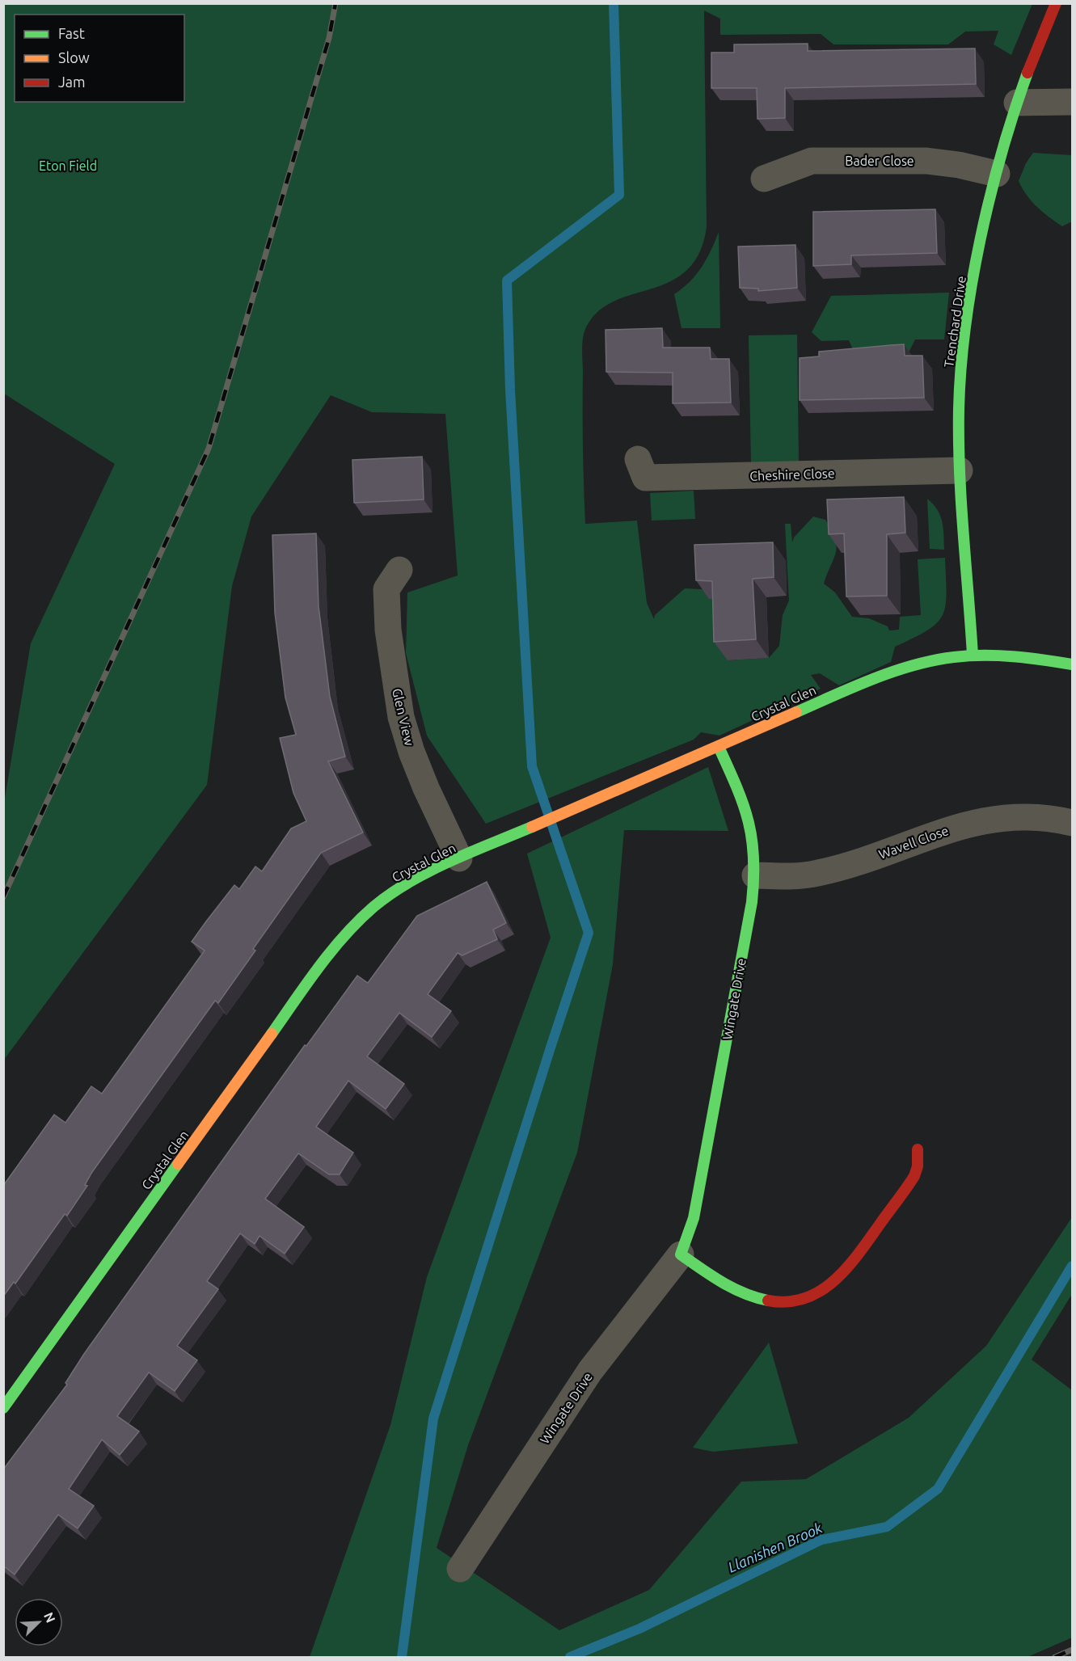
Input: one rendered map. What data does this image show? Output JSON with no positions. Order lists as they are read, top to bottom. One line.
{"streets":{"street":["Bader Close","Trenchard Drive","Cheshire Close","Crystal Glen","Glen View","Wavell Close","Wingate Drive"]},"crossings":[["Bader Close","Trenchard Drive"],["Trenchard Drive","Cheshire Close"],["Trenchard Drive","Crystal Glen"],["Crystal Glen","Glen View"],["Crystal Glen","Wingate Drive"],["Wavell Close","Wingate Drive"]],"water":["Llanishen Brook"],"parks":["Eton Field"],"legend":["Fast","Slow","Jam"],"north":"top right"}
